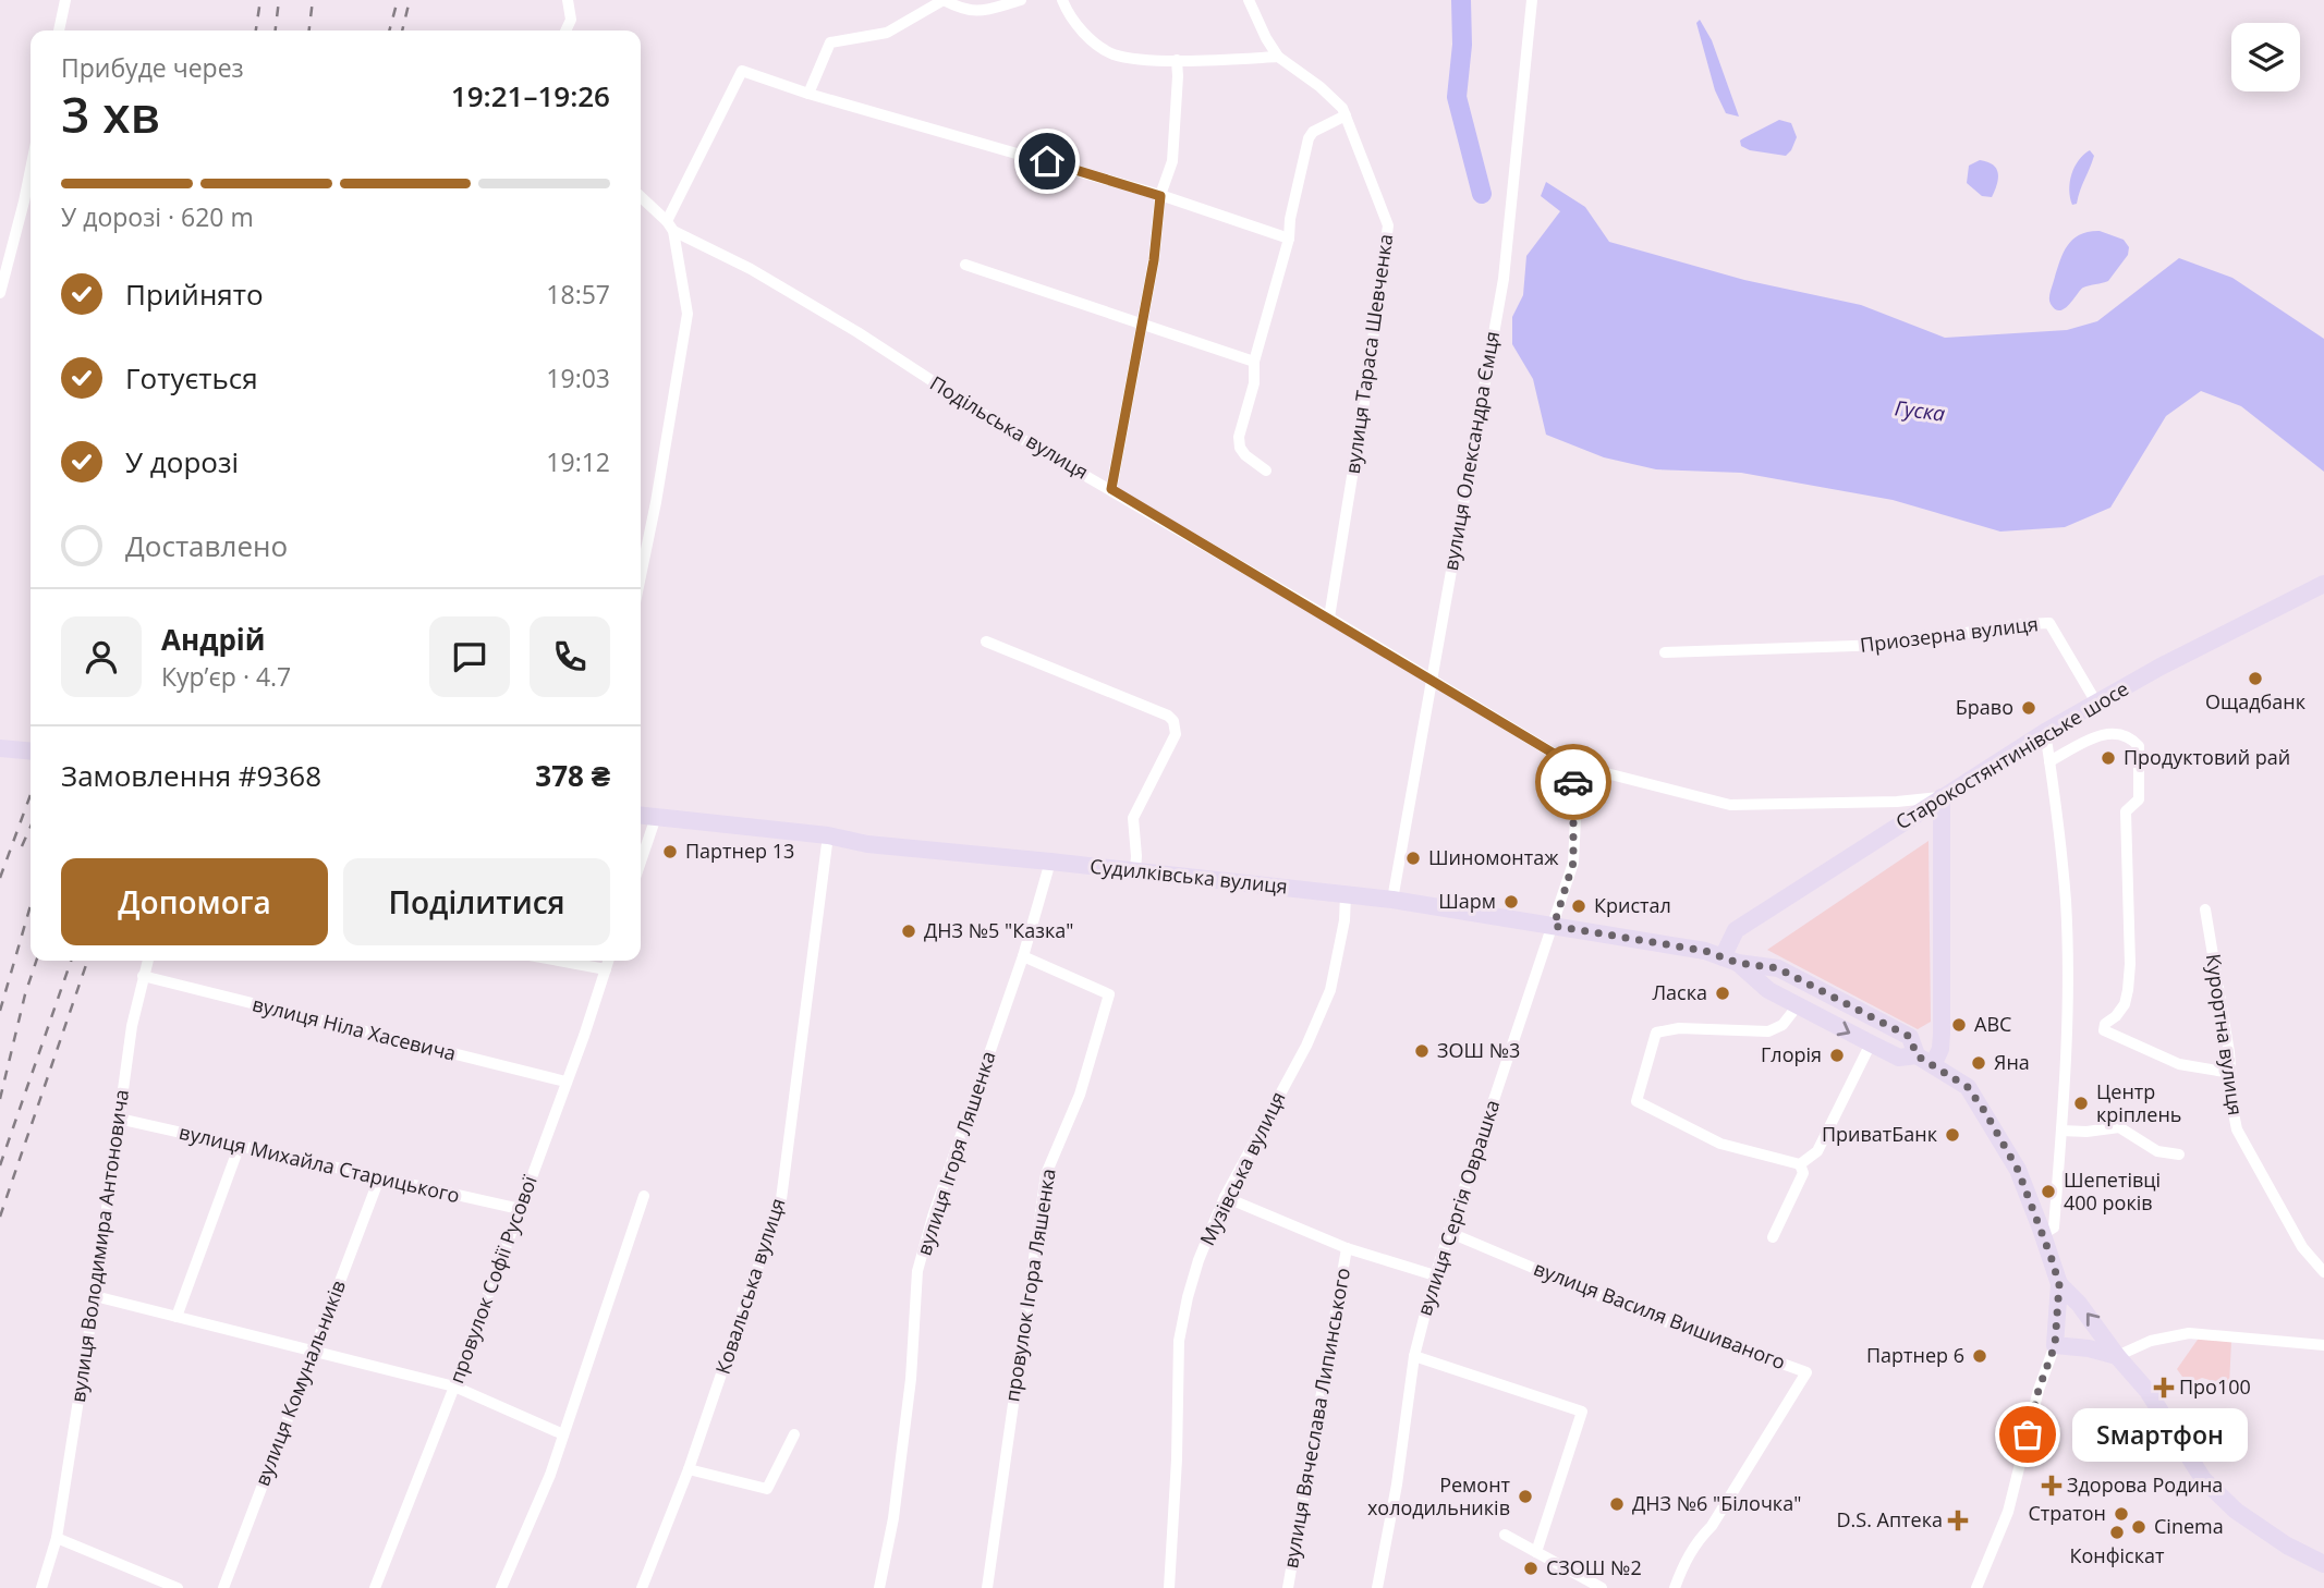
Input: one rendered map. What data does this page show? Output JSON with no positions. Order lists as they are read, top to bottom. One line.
{"streets":{"main road":["Старокостянтинівське шосе","Судилківська вулиця"],"street":["вулиця Тараса Шевченка","Подільська вулиця","вулиця Олександра Ємця","Приозерна вулиця","вулиця Ніла Хасевича","Курортна вулиця","вулиця Ігоря Ляшенка","вулиця Михайла Старицького","Музівська вулиця","вулиця Сергія Оврашка","вулиця Володимира Антоновича","провулок Софії Русової","провулок Ігора Ляшенка","Ковальська вулиця","вулиця Василя Вишиваного","вулиця Комунальників","вулиця Вячеслава Липинського"]},"crossings":[["вулиця Тараса Шевченка","Подільська вулиця"],["Подільська вулиця","вулиця Олександра Ємця"],["Подільська вулиця","Старокостянтинівське шосе"],["Подільська вулиця","вулиця Сергія Оврашка"],["вулиця Олександра Ємця","Судилківська вулиця"],["Приозерна вулиця","Старокостянтинівське шосе"],["Старокостянтинівське шосе","Судилківська вулиця"],["Судилківська вулиця","вулиця Ігоря Ляшенка"],["Судилківська вулиця","Музівська вулиця"],["Судилківська вулиця","вулиця Сергія Оврашка"],["Судилківська вулиця","Ковальська вулиця"],["вулиця Ніла Хасевича","вулиця Володимира Антоновича"],["вулиця Ніла Хасевича","провулок Софії Русової"],["вулиця Ігоря Ляшенка","провулок Ігора Ляшенка"],["вулиця Михайла Старицького","вулиця Володимира Антоновича"],["вулиця Михайла Старицького","провулок Софії Русової"],["вулиця Михайла Старицького","вулиця Комунальників"],["вулиця Сергія Оврашка","вулиця Василя Вишиваного"]],"water":["Гуска"],"places":{"other":["Ощадбанк","Браво","Продуктовий рай","Партнер 13","Шиномонтаж","Шарм","Кристал","ДНЗ №5 \"Казка\"","Ласка","АВС","ЗОШ №3","Глорія","Яна","Центр кріплень","ПриватБанк","Шепетівці 400 років","Партнер 6","Sмартфон","Ремонт холодильників","ДНЗ №6 \"Білочка\"","Стратон","Cinema","Конфіскат","СЗОШ №2"],"health":["Про100","Здорова Родина","D.S. Аптека"]},"page":{"heading":["3 хв","Прибуде через","19:21–19:26"],"panel":["Андрій","Кур’єр · 4.7","Замовлення #9368","378 ₴"],"bar":"У дорозі · 620 m","list":[["Прийнято","18:57"],["Готується","19:03"],["У дорозі","19:12"],"Доставлено"],"buttons":["Допомога","Поділитися"],"bubble":"Sмартфон"}}
